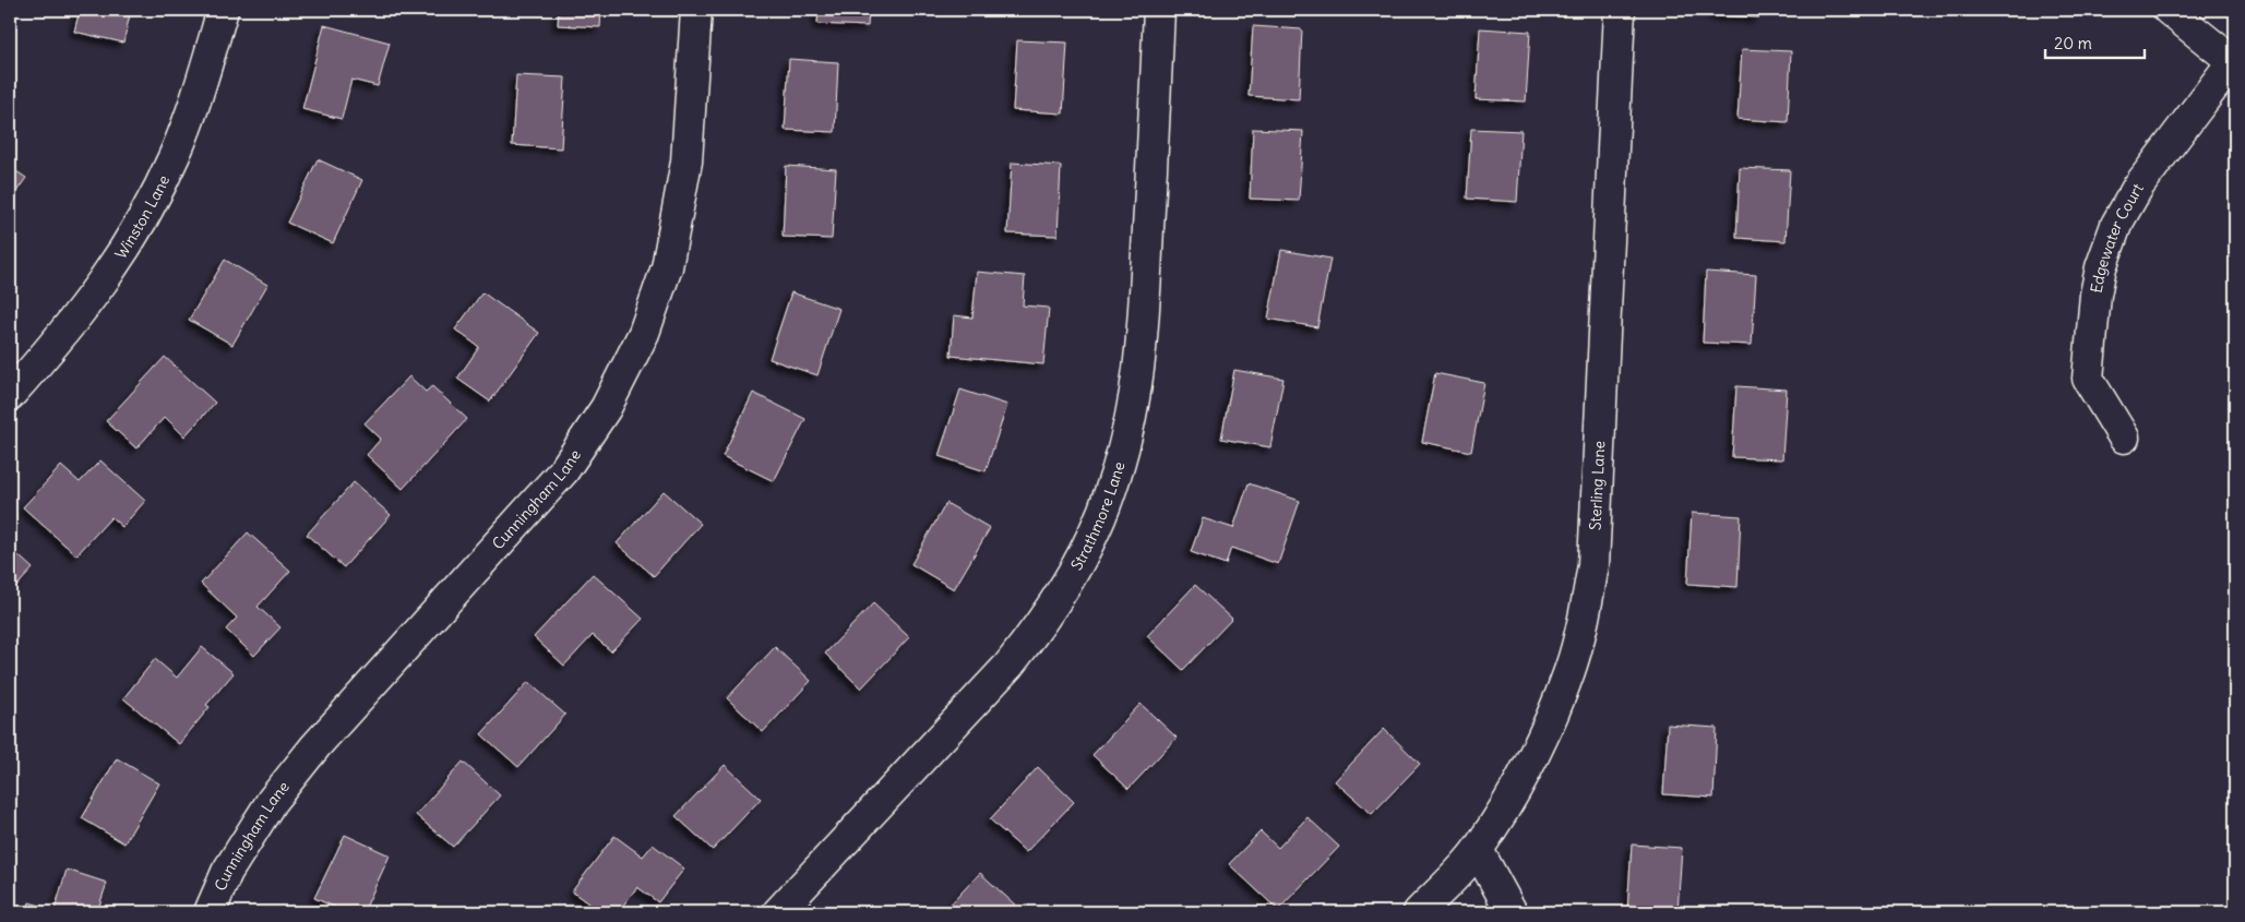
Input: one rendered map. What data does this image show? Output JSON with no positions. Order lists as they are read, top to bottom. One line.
{"streets":{"street":["Winston Lane","Edgewater Court","Sterling Lane","Cunningham Lane","Strathmore Lane"]},"scale_bar":"20 m"}
